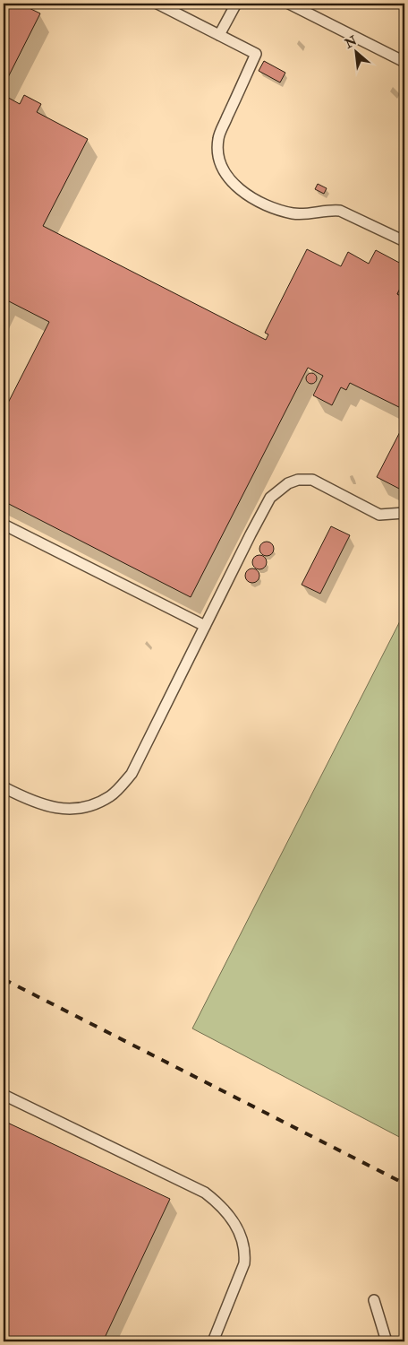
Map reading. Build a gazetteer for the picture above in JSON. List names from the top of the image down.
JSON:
{
  "north": "top left"
}
